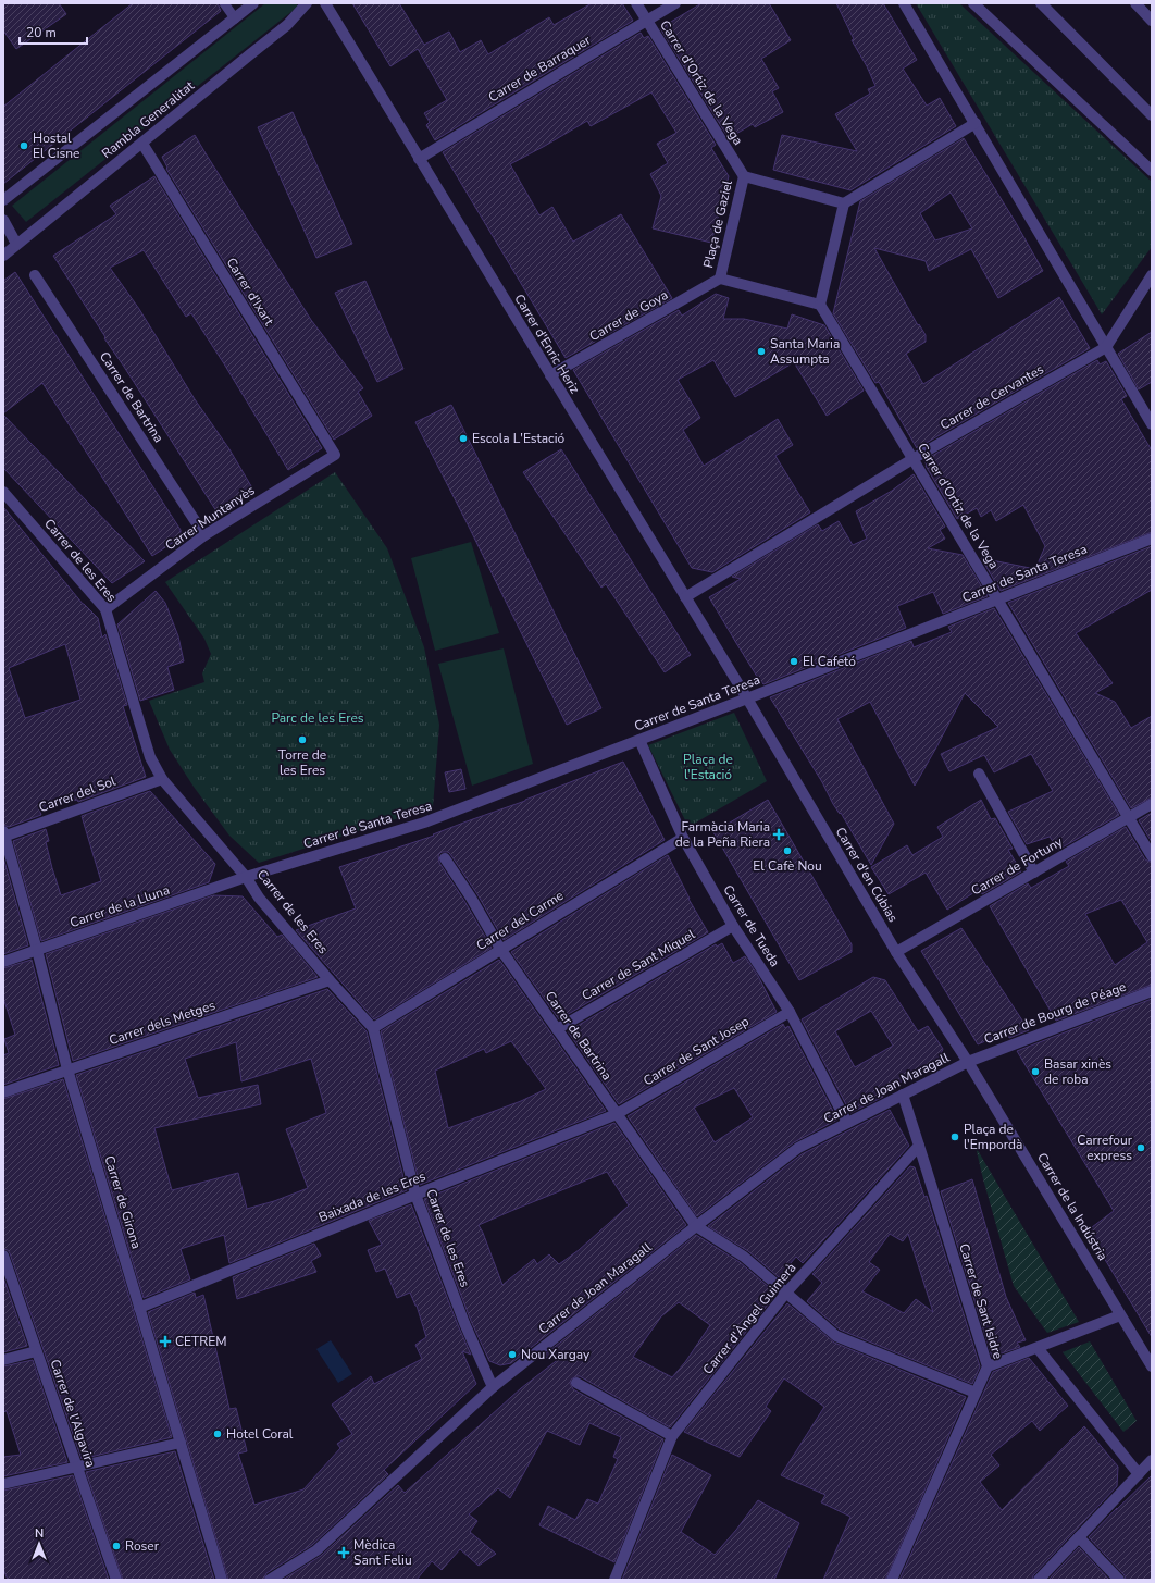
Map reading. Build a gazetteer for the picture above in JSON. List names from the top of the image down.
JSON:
{
  "streets": {
    "street": [
      "Carrer de Barraquer",
      "Carrer d'Ortiz de la Vega",
      "Rambla Generalitat",
      "Plaça de Gaziel",
      "Carrer d'Ixart",
      "Carrer de Goya",
      "Carrer d'Enric Heriz",
      "Carrer de Bartrina",
      "Carrer de Cervantes",
      "Carrer Muntanyès",
      "Carrer de les Eres",
      "Carrer de Santa Teresa",
      "Carrer del Sol",
      "Carrer de Fortuny",
      "Carrer d'en Cúbias",
      "Carrer de la Lluna",
      "Carrer del Carme",
      "Carrer de Tueda",
      "Carrer de Sant Miquel",
      "Carrer de Bourg de Péage",
      "Carrer dels Metges",
      "Carrer de Sant Josep",
      "Carrer de Joan Maragall",
      "Baixada de les Eres",
      "Carrer de Girona",
      "Carrer de la Indústria",
      "Carrer de Sant Isidre",
      "Carrer d'Àngel Guimerà",
      "Carrer de l'Algavira"
    ]
  },
  "crossings": [
    ["Carrer de Barraquer", "Carrer d'Ortiz de la Vega"],
    ["Carrer de Barraquer", "Carrer d'Enric Heriz"],
    ["Carrer d'Ortiz de la Vega", "Plaça de Gaziel"],
    ["Carrer d'Ortiz de la Vega", "Carrer de Cervantes"],
    ["Carrer d'Ortiz de la Vega", "Carrer de Santa Teresa"],
    ["Carrer d'Ortiz de la Vega", "Carrer de Fortuny"],
    ["Rambla Generalitat", "Carrer d'Ixart"],
    ["Plaça de Gaziel", "Carrer de Goya"],
    ["Carrer d'Ixart", "Carrer Muntanyès"],
    ["Carrer de Goya", "Carrer d'Enric Heriz"],
    ["Carrer d'Enric Heriz", "Carrer de Cervantes"],
    ["Carrer d'Enric Heriz", "Carrer de Santa Teresa"],
    ["Carrer d'Enric Heriz", "Carrer d'en Cúbias"],
    ["Carrer de Bartrina", "Carrer Muntanyès"],
    ["Carrer de Bartrina", "Carrer del Carme"],
    ["Carrer de Bartrina", "Carrer de Sant Miquel"],
    ["Carrer de Bartrina", "Carrer de Sant Josep"],
    ["Carrer de Bartrina", "Carrer de Joan Maragall"],
    ["Carrer de Bartrina", "Baixada de les Eres"],
    ["Carrer Muntanyès", "Carrer de les Eres"],
    ["Carrer de les Eres", "Carrer de Santa Teresa"],
    ["Carrer de les Eres", "Carrer del Sol"],
    ["Carrer de les Eres", "Carrer de la Lluna"],
    ["Carrer de les Eres", "Carrer del Carme"],
    ["Carrer de les Eres", "Carrer dels Metges"],
    ["Carrer de les Eres", "Carrer de Joan Maragall"],
    ["Carrer de les Eres", "Baixada de les Eres"],
    ["Carrer de Santa Teresa", "Carrer d'en Cúbias"],
    ["Carrer de Santa Teresa", "Carrer de la Lluna"],
    ["Carrer de Santa Teresa", "Carrer de Tueda"],
    ["Carrer del Sol", "Carrer de Girona"],
    ["Carrer de Fortuny", "Carrer d'en Cúbias"],
    ["Carrer d'en Cúbias", "Carrer de Bourg de Péage"],
    ["Carrer d'en Cúbias", "Carrer de Joan Maragall"],
    ["Carrer d'en Cúbias", "Carrer de la Indústria"],
    ["Carrer de la Lluna", "Carrer de Girona"],
    ["Carrer del Carme", "Carrer de Tueda"],
    ["Carrer de Tueda", "Carrer de Sant Miquel"],
    ["Carrer de Tueda", "Carrer de Sant Josep"],
    ["Carrer de Tueda", "Carrer de Joan Maragall"],
    ["Carrer de Bourg de Péage", "Carrer de Joan Maragall"],
    ["Carrer de Bourg de Péage", "Carrer de la Indústria"],
    ["Carrer dels Metges", "Carrer de Girona"],
    ["Carrer de Sant Josep", "Baixada de les Eres"],
    ["Carrer de Joan Maragall", "Carrer de la Indústria"],
    ["Baixada de les Eres", "Carrer de Girona"],
    ["Carrer de Sant Isidre", "Carrer d'Àngel Guimerà"]
  ],
  "parks": ["Parc de les Eres", "Plaça de l'Estació"],
  "places": {
    "other": [
      "Hostal El Cisne",
      "Santa Maria Assumpta",
      "Escola L'Estació",
      "El Cafetó",
      "Torre de les Eres",
      "El Cafè Nou",
      "Basar xinès de roba",
      "Plaça de l'Empordà",
      "Carrefour express",
      "Nou Xargay",
      "Hotel Coral",
      "Roser"
    ],
    "health": ["Farmàcia Maria de la Peña Riera", "CETREM", "Mèdica Sant Feliu"]
  },
  "scale_bar": "20 m",
  "north": "top"
}
